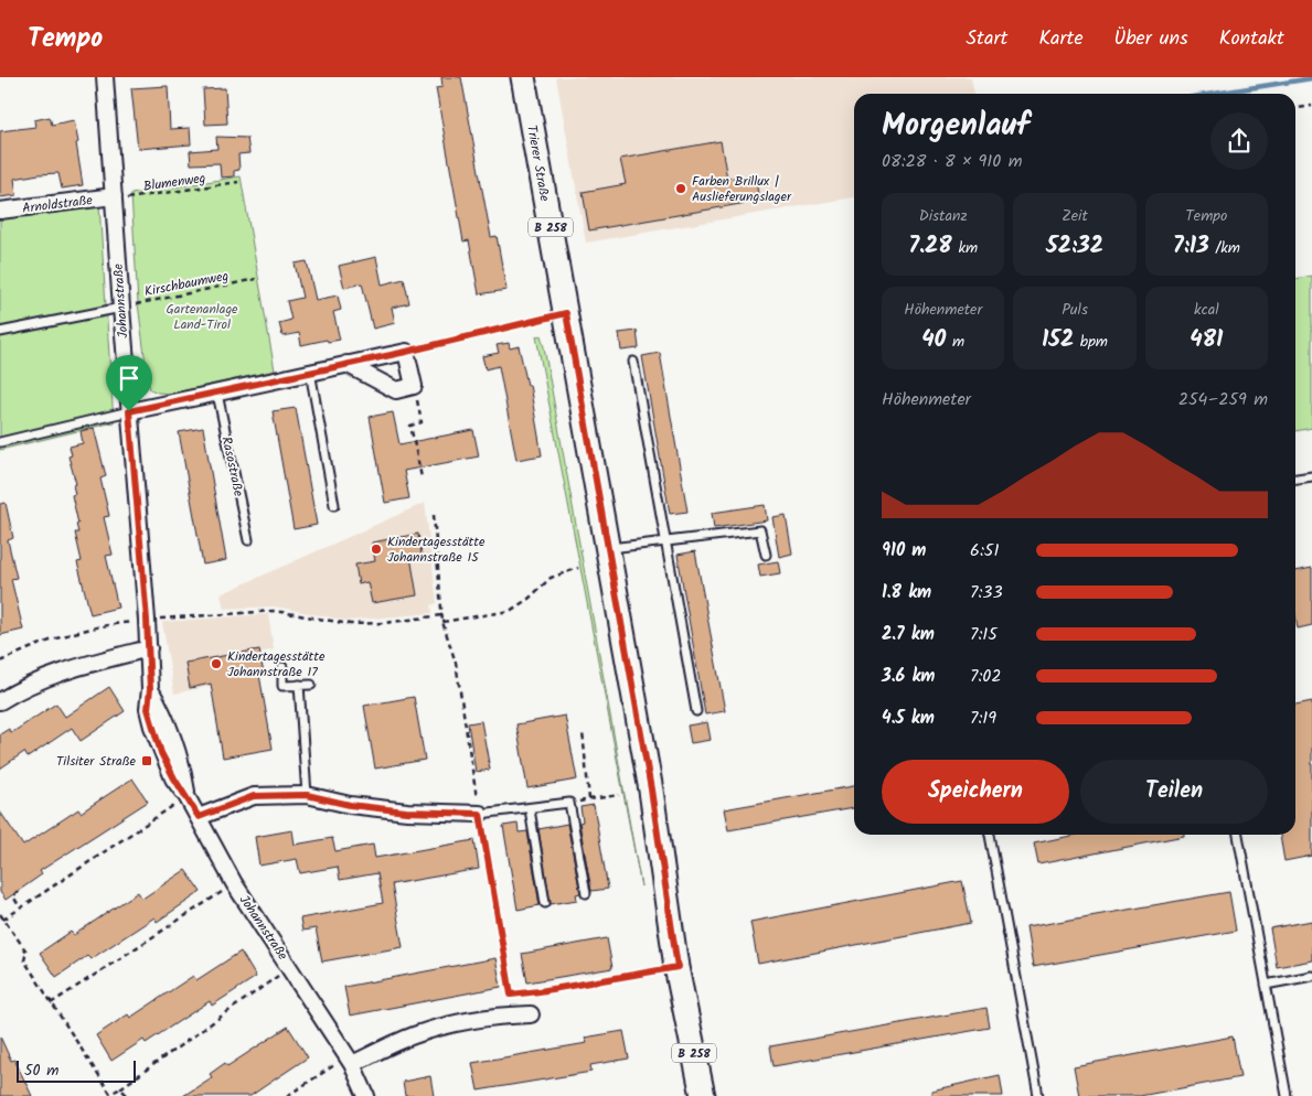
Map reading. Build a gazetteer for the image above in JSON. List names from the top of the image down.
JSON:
{
  "streets": {
    "main road": ["Trierer Straße", "B 258"],
    "street": ["Arnoldstraße", "Johannstraße"],
    "lane": ["Rasostraße"],
    "path": ["Blumenweg", "Kirschbaumweg"]
  },
  "crossings": [
    ["Blumenweg", "Arnoldstraße"],
    ["Blumenweg", "Johannstraße"],
    ["Arnoldstraße", "Johannstraße"],
    ["Kirschbaumweg", "Johannstraße"]
  ],
  "parks": ["Gartenanlage Land-Tirol"],
  "places": {
    "other": ["Farben Brillux | Auslieferungslager", "Kindertagesstätte Johannstraße 15", "Kindertagesstätte Johannstraße 17"],
    "transit": ["Tilsiter Straße"]
  },
  "scale_bar": "50 m",
  "page": {
    "header": "Tempo",
    "nav": [
      "Start",
      "Karte",
      "Über uns",
      "Kontakt"
    ],
    "heading": ["Morgenlauf", "08:28 · 8 × 910 m"],
    "stats": [
      ["Distanz", "7.28 km"],
      ["Zeit", "52:32"],
      ["Tempo", "7:13 /km"],
      ["Höhenmeter", "40 m"],
      ["Puls", "152 bpm"],
      ["kcal", "481"]
    ],
    "chart": ["Höhenmeter", "254–259 m"],
    "list": [
      {
        "name": "910 m",
        "note": "6:51"
      },
      {
        "name": "1.8 km",
        "note": "7:33"
      },
      {
        "name": "2.7 km",
        "note": "7:15"
      },
      {
        "name": "3.6 km",
        "note": "7:02"
      },
      {
        "name": "4.5 km",
        "note": "7:19"
      }
    ],
    "buttons": ["Speichern", "Teilen"],
    "scale": "50 m"
  }
}
